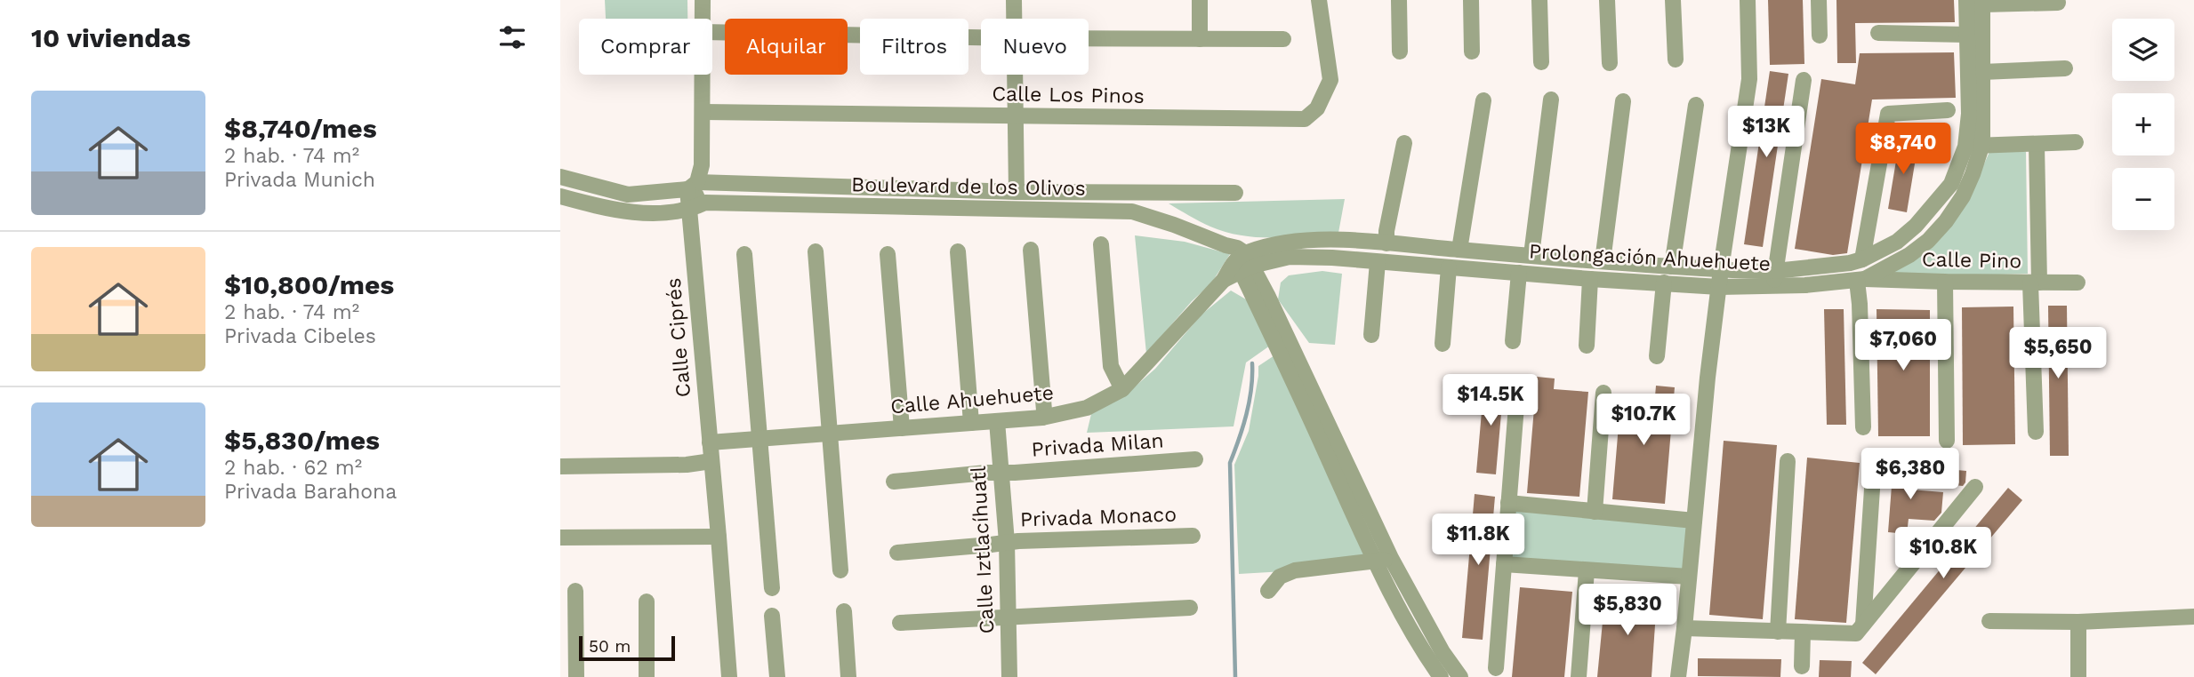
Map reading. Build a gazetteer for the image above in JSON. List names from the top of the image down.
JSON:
{
  "streets": {
    "street": [
      "Calle Los Pinos",
      "Boulevard de los Olivos",
      "Prolongación Ahuehuete",
      "Calle Pino",
      "Calle Ciprés",
      "Calle Ahuehuete",
      "Privada Milan",
      "Privada Monaco",
      "Calle Iztlacíhuatl"
    ]
  },
  "crossings": [
    ["Calle Los Pinos", "Calle Ciprés"],
    ["Boulevard de los Olivos", "Prolongación Ahuehuete"],
    ["Boulevard de los Olivos", "Calle Ciprés"],
    ["Boulevard de los Olivos", "Calle Ahuehuete"],
    ["Prolongación Ahuehuete", "Calle Pino"],
    ["Prolongación Ahuehuete", "Calle Ahuehuete"],
    ["Calle Ciprés", "Calle Ahuehuete"],
    ["Calle Ahuehuete", "Calle Iztlacíhuatl"],
    ["Privada Milan", "Calle Iztlacíhuatl"],
    ["Privada Monaco", "Calle Iztlacíhuatl"]
  ],
  "scale_bar": "50 m",
  "page": {
    "heading": "10 viviendas",
    "map_buttons": ["+", "−"],
    "chip": [
      "Comprar",
      "Alquilar",
      "Filtros",
      "Nuevo"
    ],
    "list": [
      {
        "name": "$8,740/mes",
        "note": "2 hab. · 74 m² · Privada Munich"
      },
      {
        "name": "$10,800/mes",
        "note": "2 hab. · 74 m² · Privada Cibeles"
      },
      {
        "name": "$5,830/mes",
        "note": "2 hab. · 62 m² · Privada Barahona"
      }
    ],
    "price": [
      "$13K",
      "$8,740",
      "$7,060",
      "$5,650",
      "$14.5K",
      "$10.7K",
      "$6,380",
      "$11.8K",
      "$10.8K",
      "$5,830"
    ],
    "scale": "50 m"
  }
}
